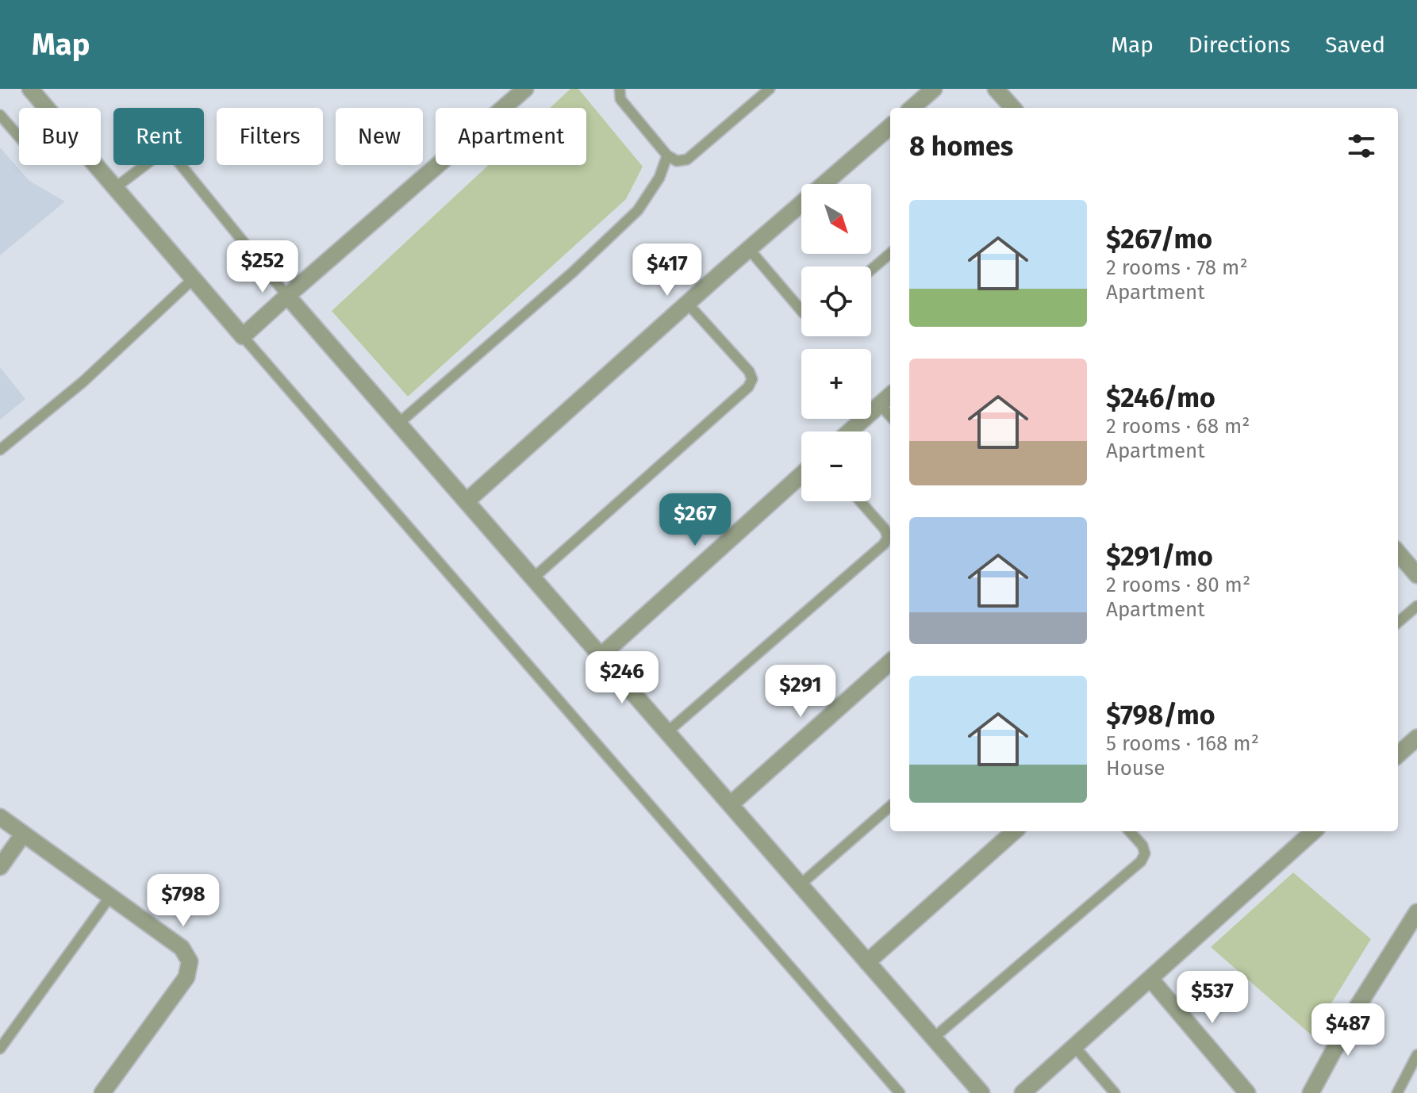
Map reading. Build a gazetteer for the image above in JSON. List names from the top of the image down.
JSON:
{
  "north": "bottom right",
  "page": {
    "header": "Map",
    "nav": ["Map", "Directions", "Saved"],
    "chip": [
      "Buy",
      "Rent",
      "Filters",
      "New",
      "Apartment"
    ],
    "heading": "8 homes",
    "map_buttons": ["+", "−"],
    "list": [
      {
        "name": "$267/mo",
        "note": "2 rooms · 78 m² · Apartment"
      },
      {
        "name": "$246/mo",
        "note": "2 rooms · 68 m² · Apartment"
      },
      {
        "name": "$291/mo",
        "note": "2 rooms · 80 m² · Apartment"
      },
      {
        "name": "$798/mo",
        "note": "5 rooms · 168 m² · House"
      }
    ],
    "price": [
      "$252",
      "$417",
      "$267",
      "$246",
      "$291",
      "$798",
      "$537",
      "$487"
    ]
  }
}
